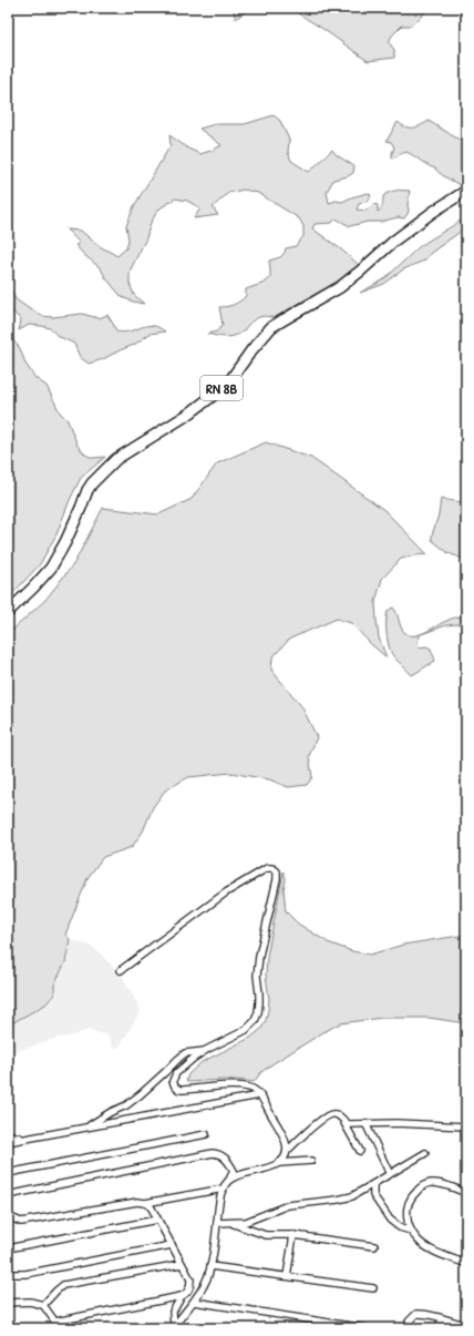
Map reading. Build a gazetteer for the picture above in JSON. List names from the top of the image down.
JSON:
{
  "streets": {
    "main road": ["RN 8B"]
  }
}
